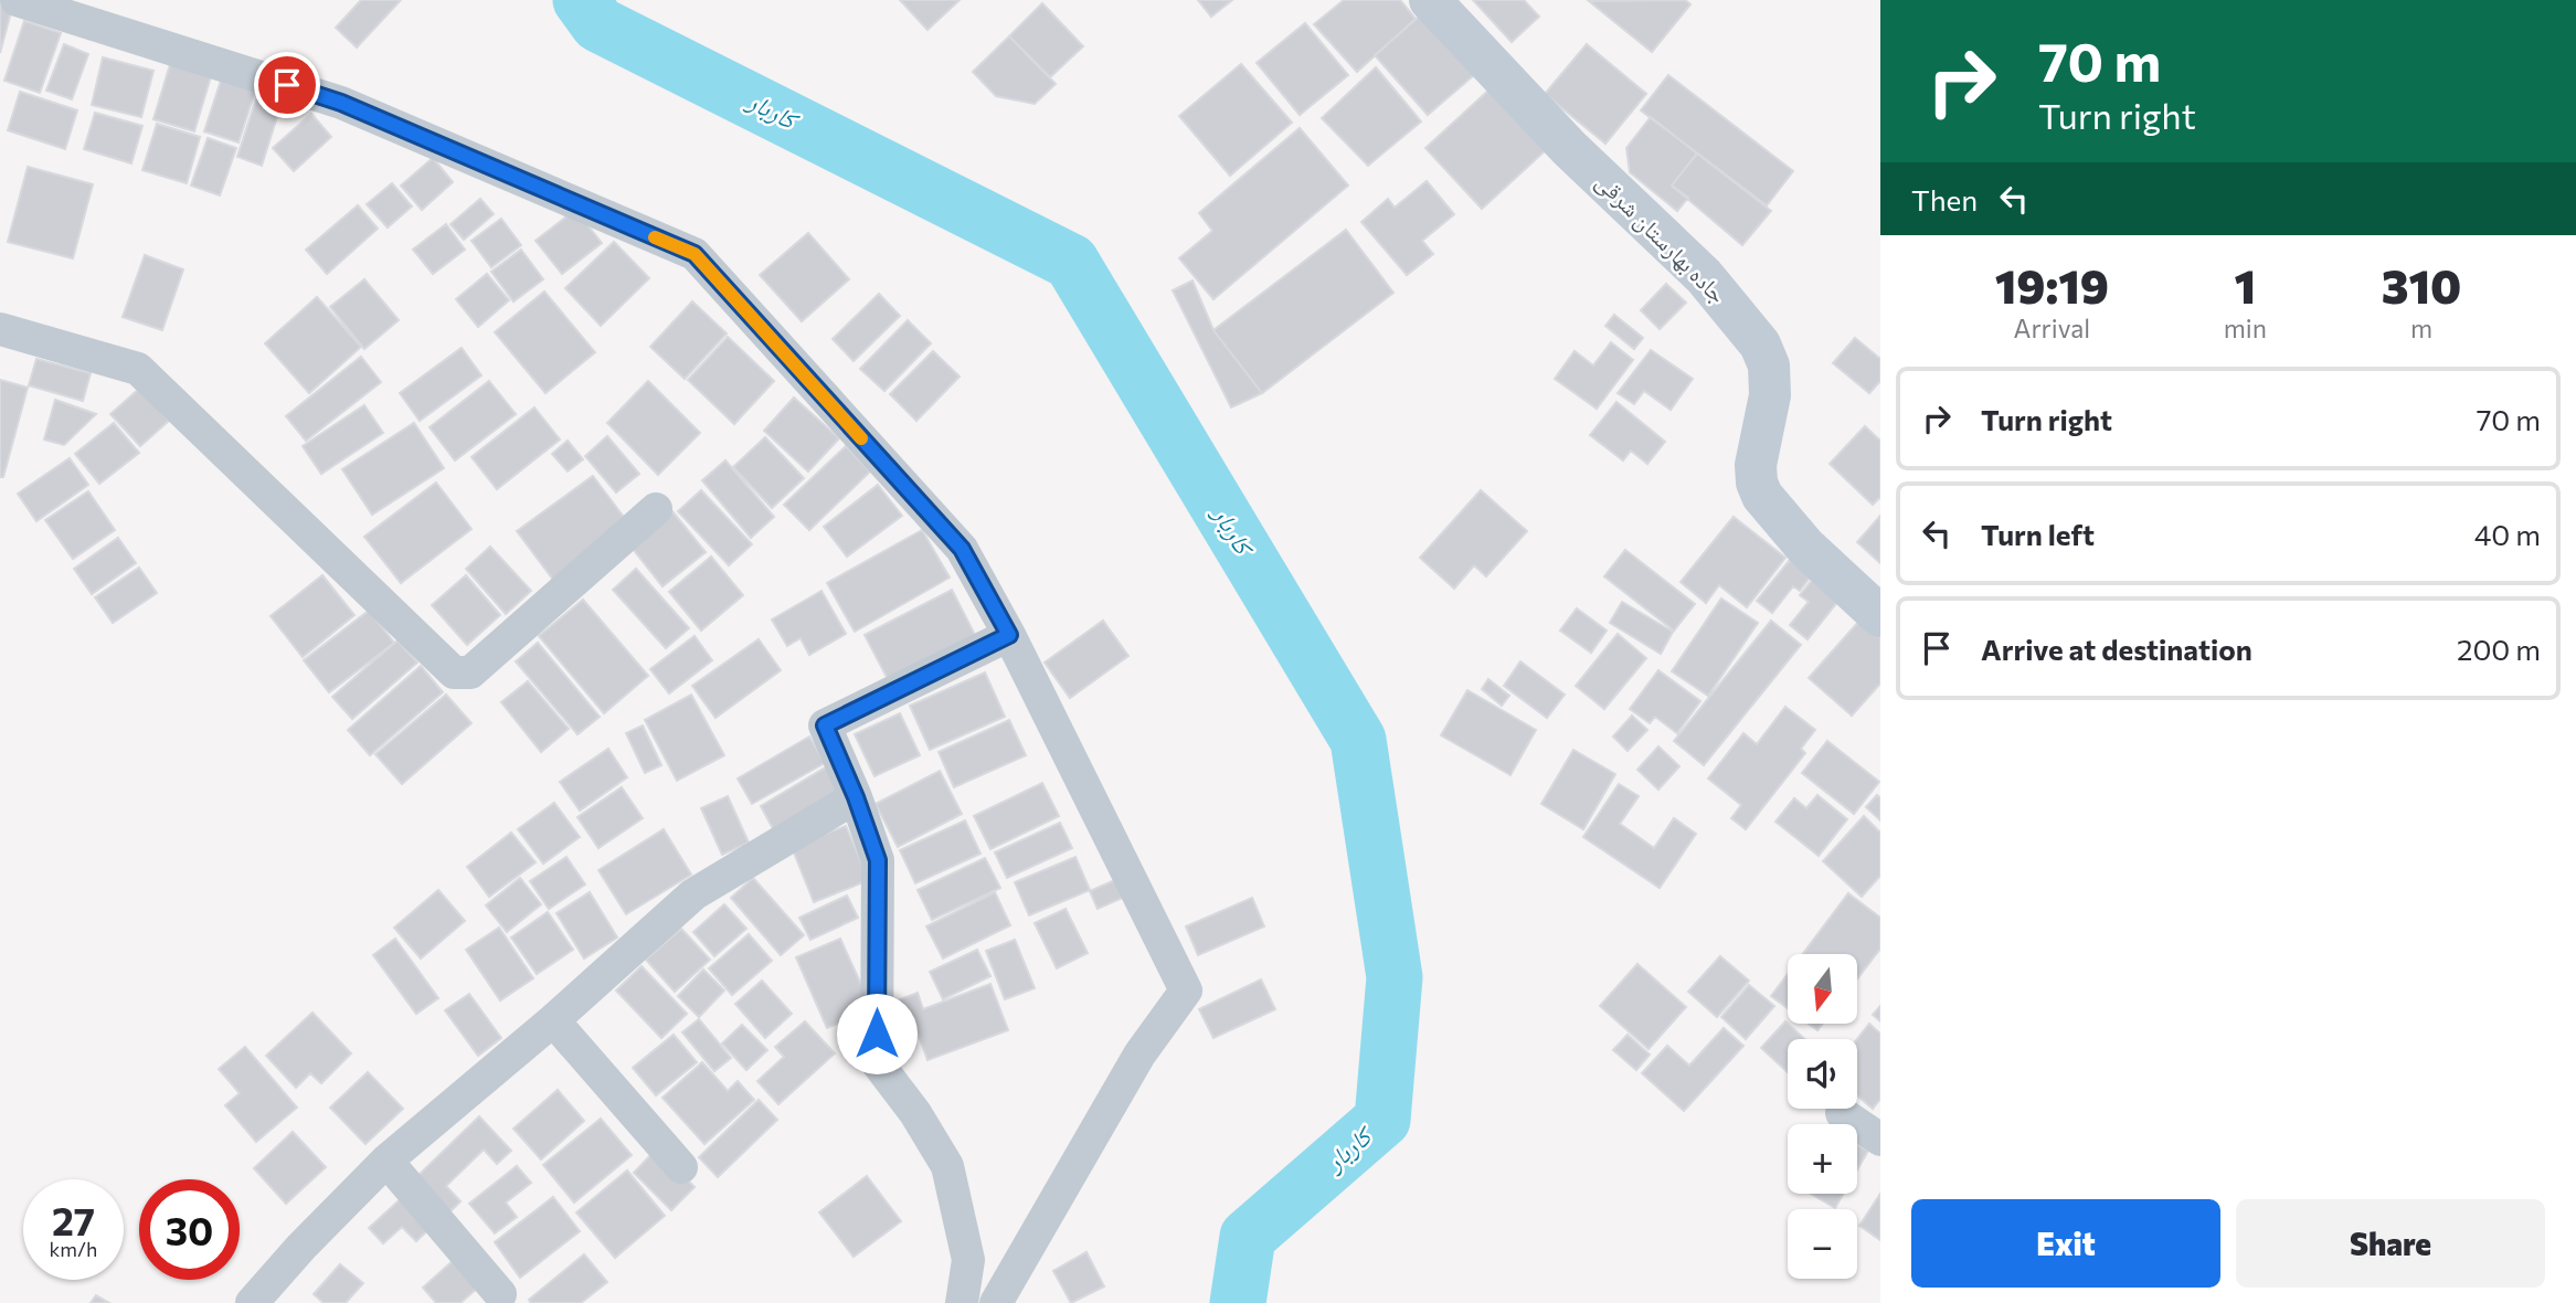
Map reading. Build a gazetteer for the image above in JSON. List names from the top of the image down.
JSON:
{
  "streets": {
    "street": ["جاده بهارستان شرقی"]
  },
  "water": ["کاربار"],
  "north": "bottom",
  "page": {
    "turn": ["70 m", "Turn right"],
    "then": "Then",
    "eta": [
      "19:19",
      "Arrival",
      "1",
      "min",
      "310",
      "m"
    ],
    "list": [
      {
        "name": "Turn right",
        "value": "70 m"
      },
      {
        "name": "Turn left",
        "value": "40 m"
      },
      {
        "name": "Arrive at destination",
        "value": "200 m"
      }
    ],
    "map_buttons": ["+", "−"],
    "speed": "27 km/h",
    "limit": "30",
    "buttons": ["Exit", "Share"]
  }
}
